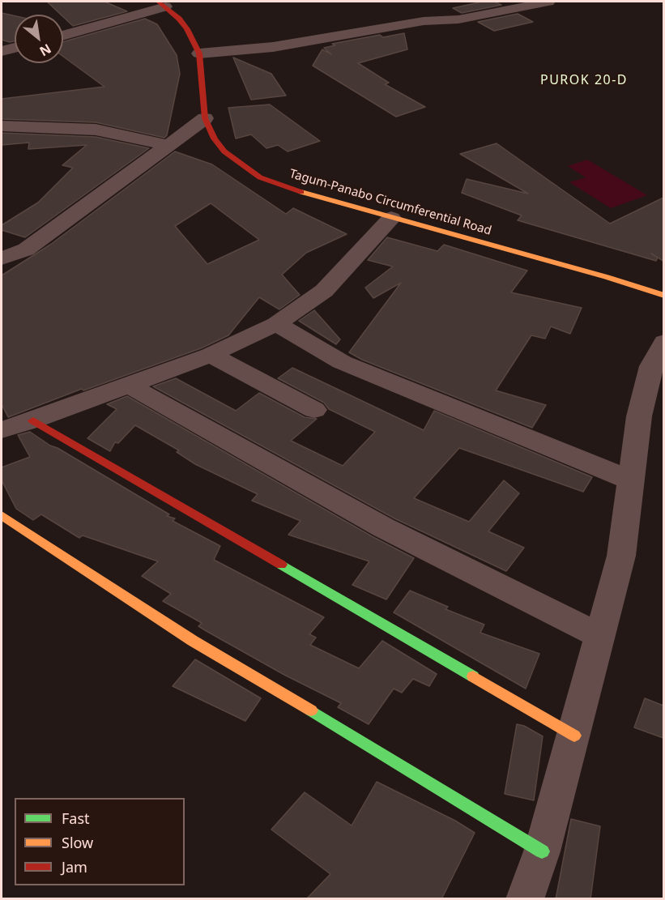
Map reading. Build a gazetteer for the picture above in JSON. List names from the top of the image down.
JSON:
{
  "streets": {
    "main road": ["Tagum-Panabo Circumferential Road"]
  },
  "districts": ["PUROK 20-D"],
  "legend": ["Fast", "Slow", "Jam"],
  "north": "bottom right"
}
